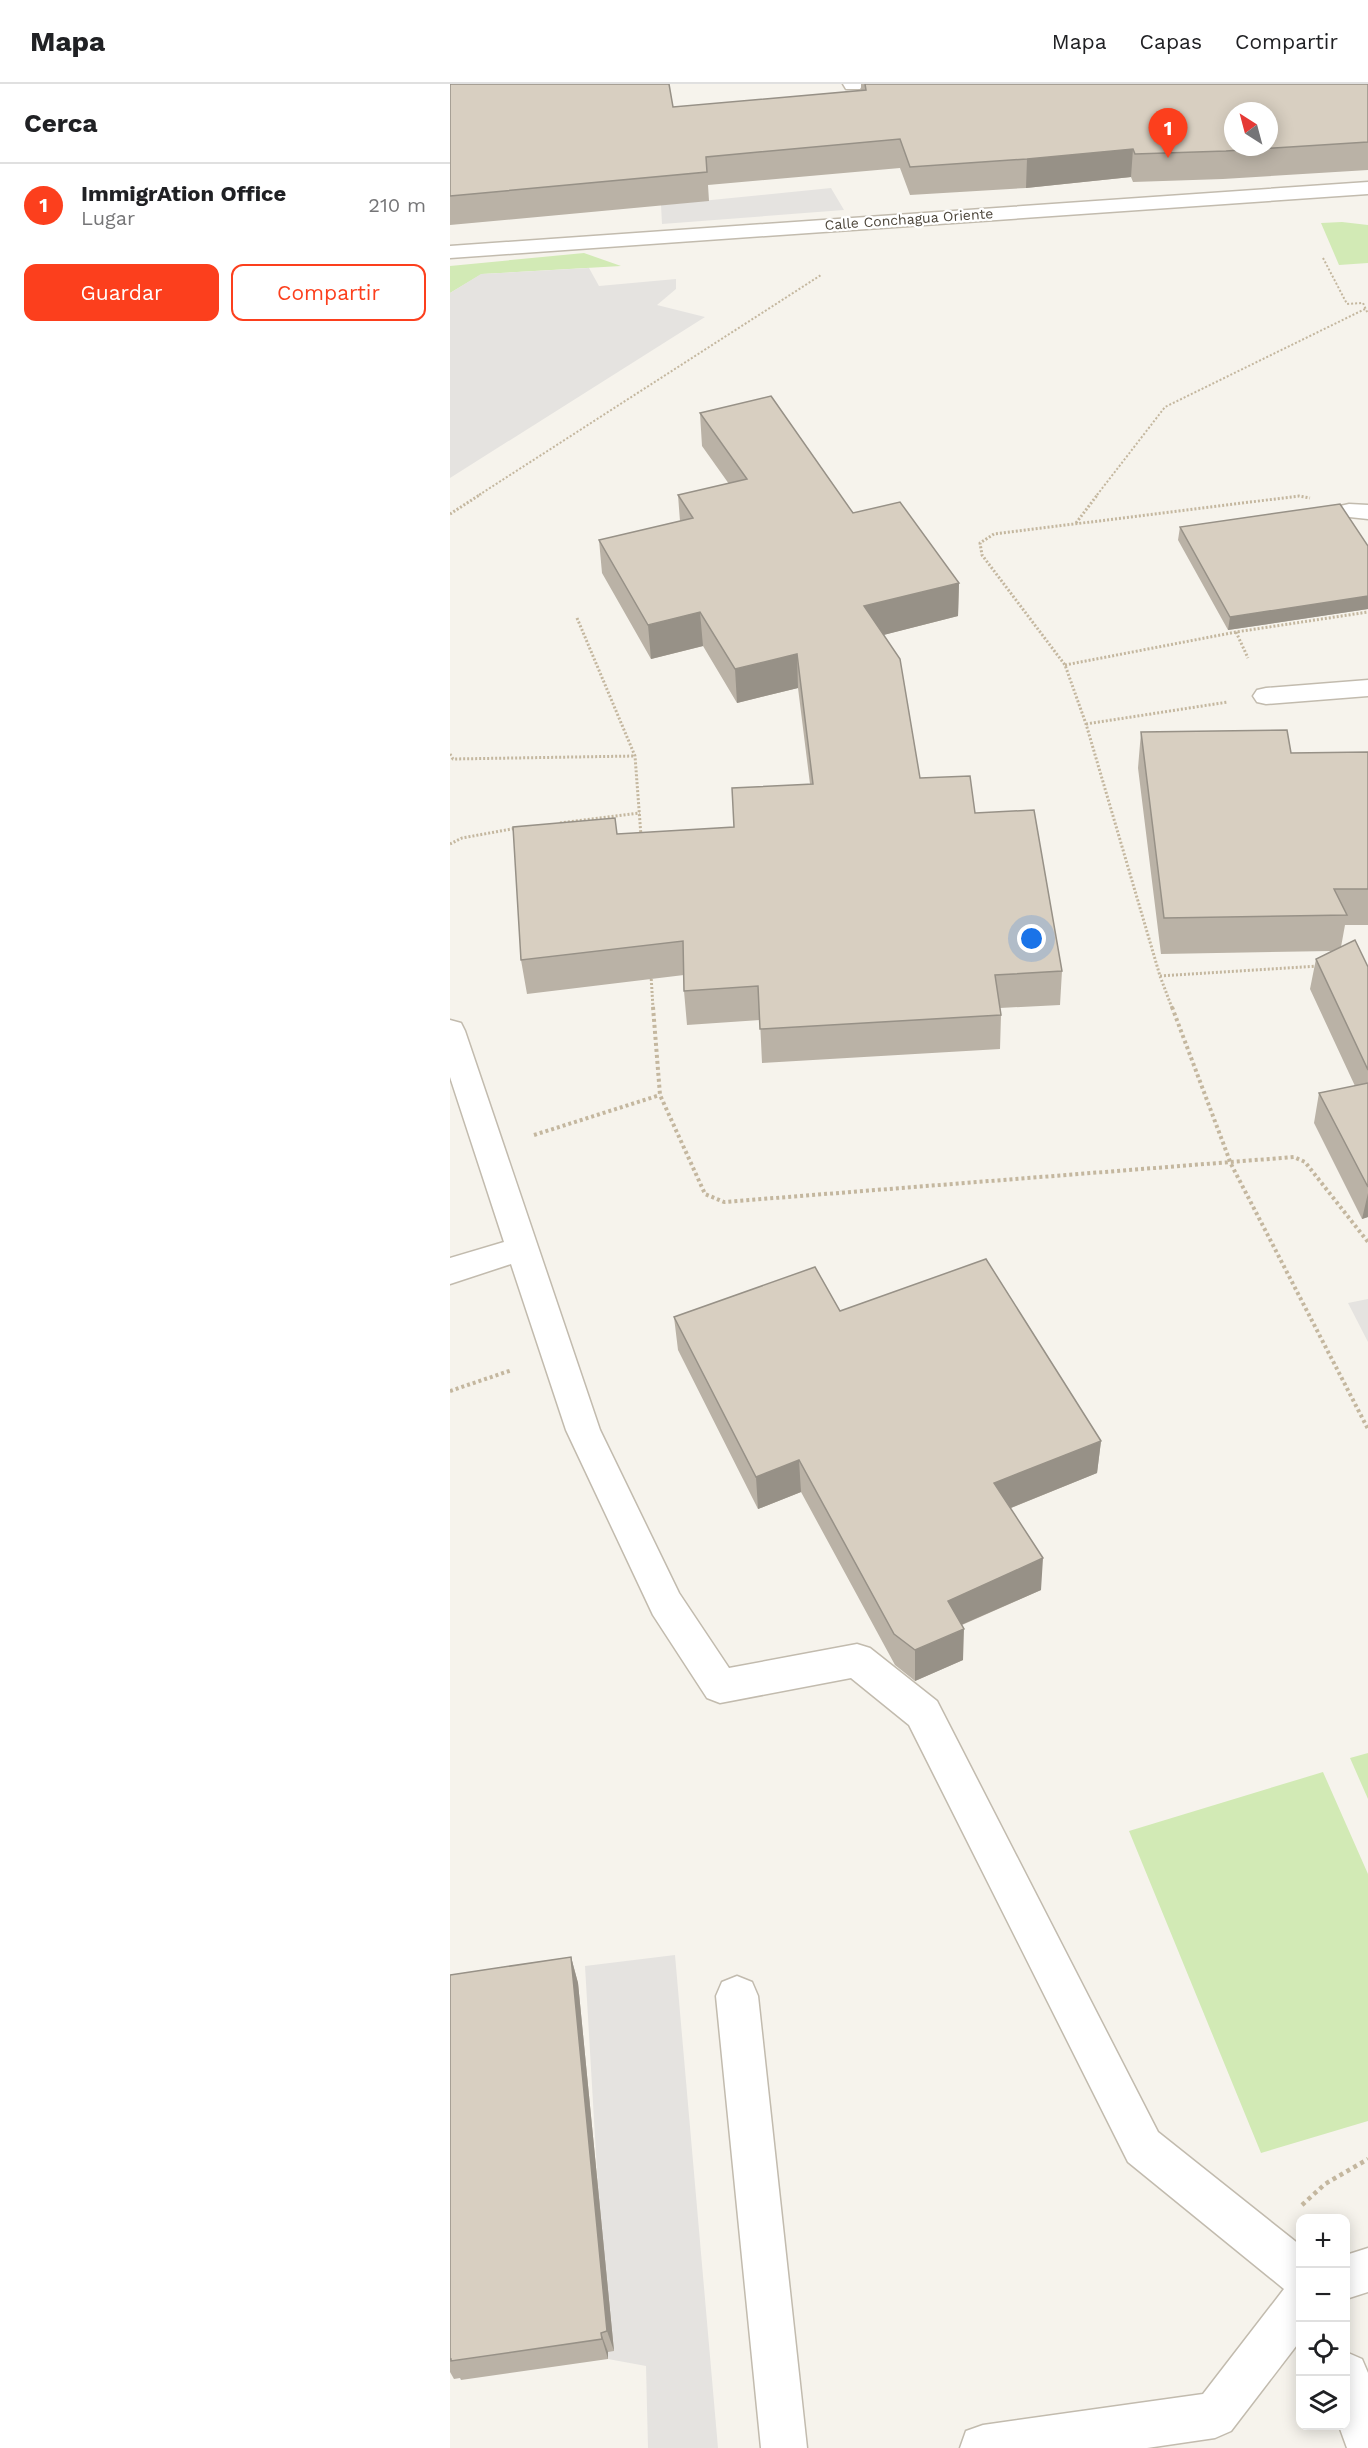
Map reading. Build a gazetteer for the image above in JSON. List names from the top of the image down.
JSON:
{
  "streets": {
    "street": ["Calle Conchagua Oriente"]
  },
  "north": "top left",
  "page": {
    "header": "Mapa",
    "nav": ["Mapa", "Capas", "Compartir"],
    "heading": "Cerca",
    "pins": "1",
    "list": [
      {
        "mark": "1",
        "name": "ImmigrAtion Office",
        "note": "Lugar",
        "value": "210 m"
      }
    ],
    "buttons": ["Guardar", "Compartir"],
    "map_buttons": ["+", "−"]
  }
}
